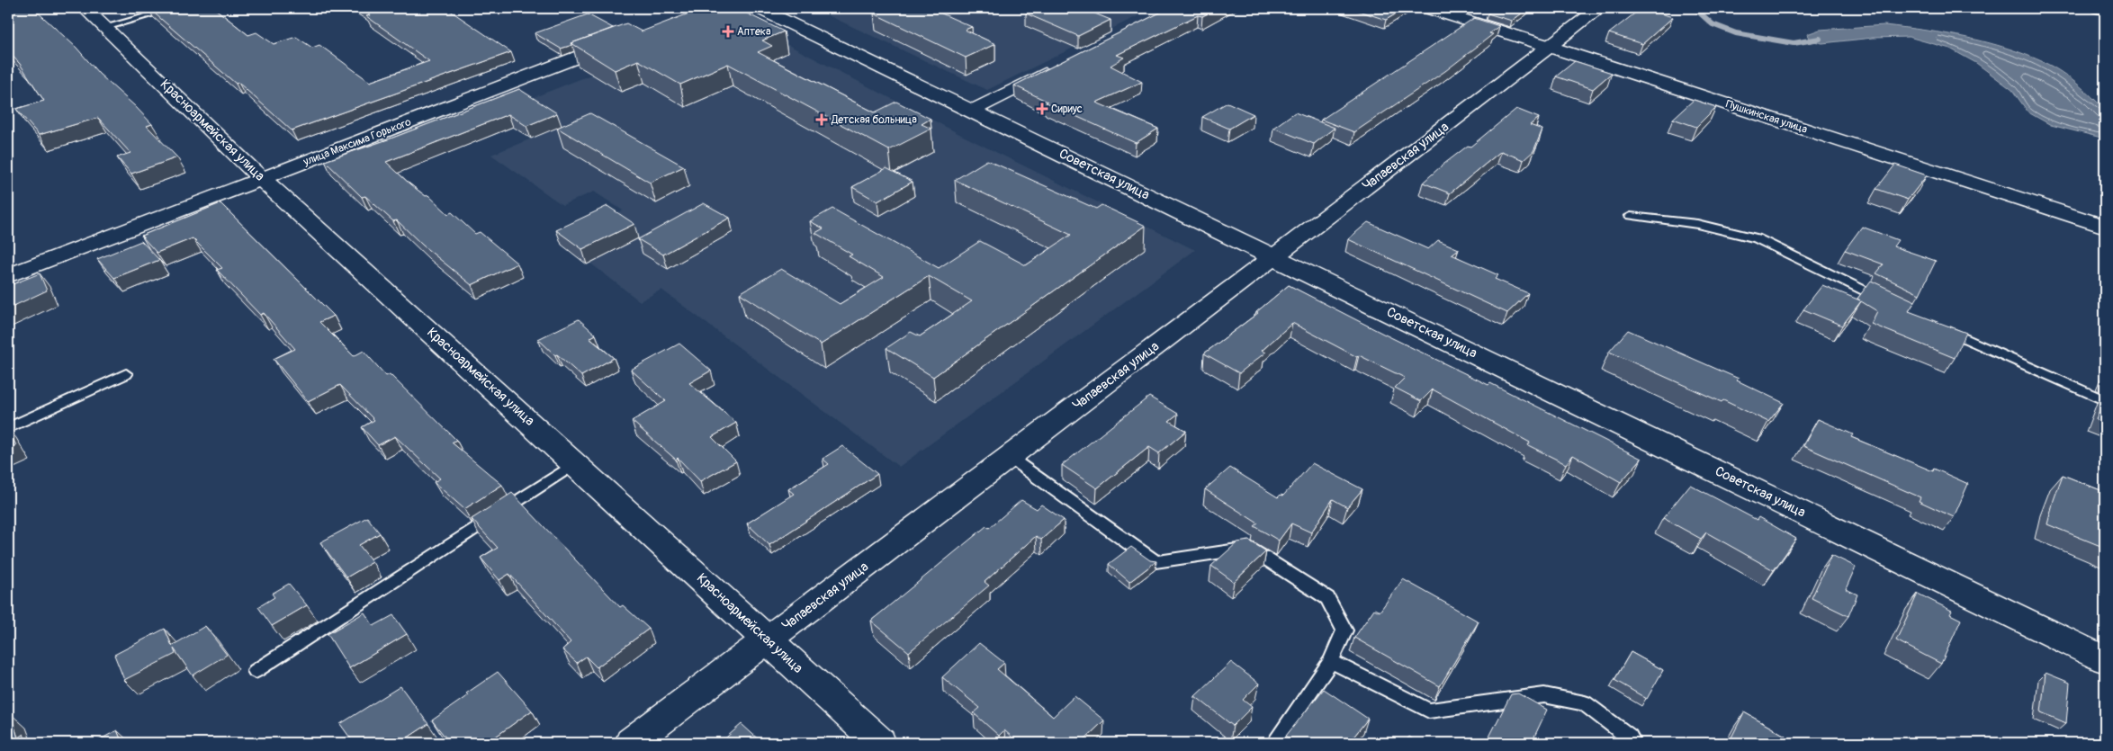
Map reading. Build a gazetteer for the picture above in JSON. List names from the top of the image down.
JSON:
{
  "streets": {
    "street": [
      "Пушкинская улица",
      "Красноармейская улица",
      "улица Максима Горького",
      "Чапаевская улица",
      "Советская улица"
    ]
  },
  "crossings": [
    ["Пушкинская улица", "Чапаевская улица"],
    ["Красноармейская улица", "улица Максима Горького"],
    ["Красноармейская улица", "Чапаевская улица"],
    ["Чапаевская улица", "Советская улица"]
  ],
  "places": {
    "health": ["Аптека", "Сириус", "Детская больница"]
  }
}
